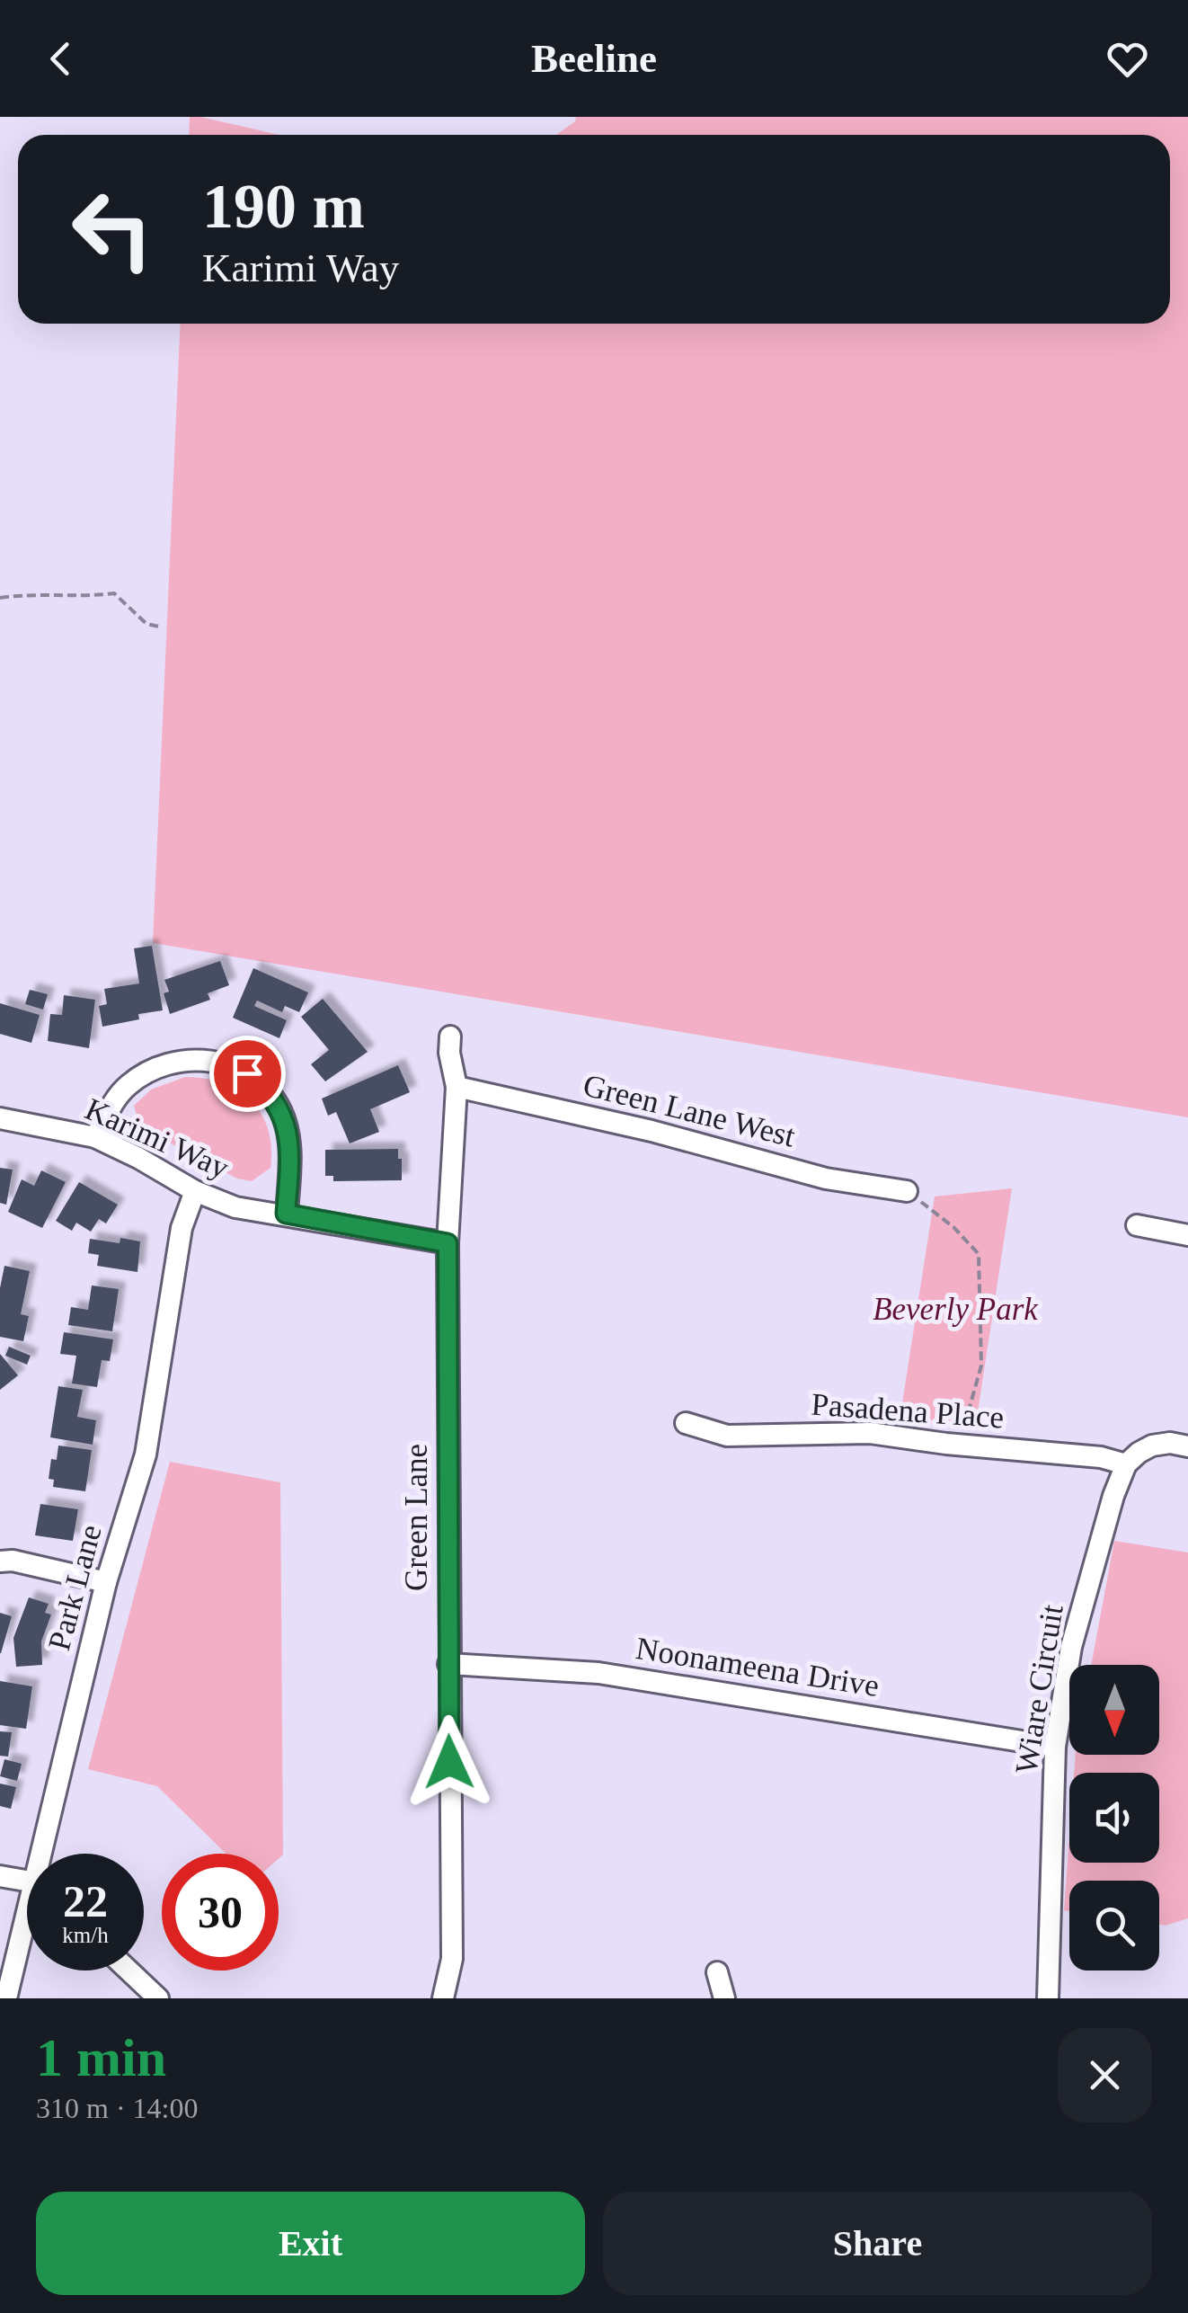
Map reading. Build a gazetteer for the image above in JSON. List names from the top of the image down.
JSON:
{
  "streets": {
    "street": [
      "Green Lane West",
      "Karimi Way",
      "Pasadena Place",
      "Green Lane",
      "Park Lane",
      "Noonameena Drive",
      "Wiare Circuit"
    ]
  },
  "crossings": [
    ["Green Lane West", "Green Lane"],
    ["Karimi Way", "Green Lane"],
    ["Karimi Way", "Park Lane"],
    ["Pasadena Place", "Wiare Circuit"],
    ["Green Lane", "Noonameena Drive"],
    ["Noonameena Drive", "Wiare Circuit"]
  ],
  "parks": ["Beverly Park"],
  "north": "bottom",
  "page": {
    "header": "Beeline",
    "turn": ["190 m", "Karimi Way"],
    "speed": "22 km/h",
    "limit": "30",
    "heading": ["1 min", "310 m · 14:00"],
    "buttons": ["Exit", "Share"]
  }
}
